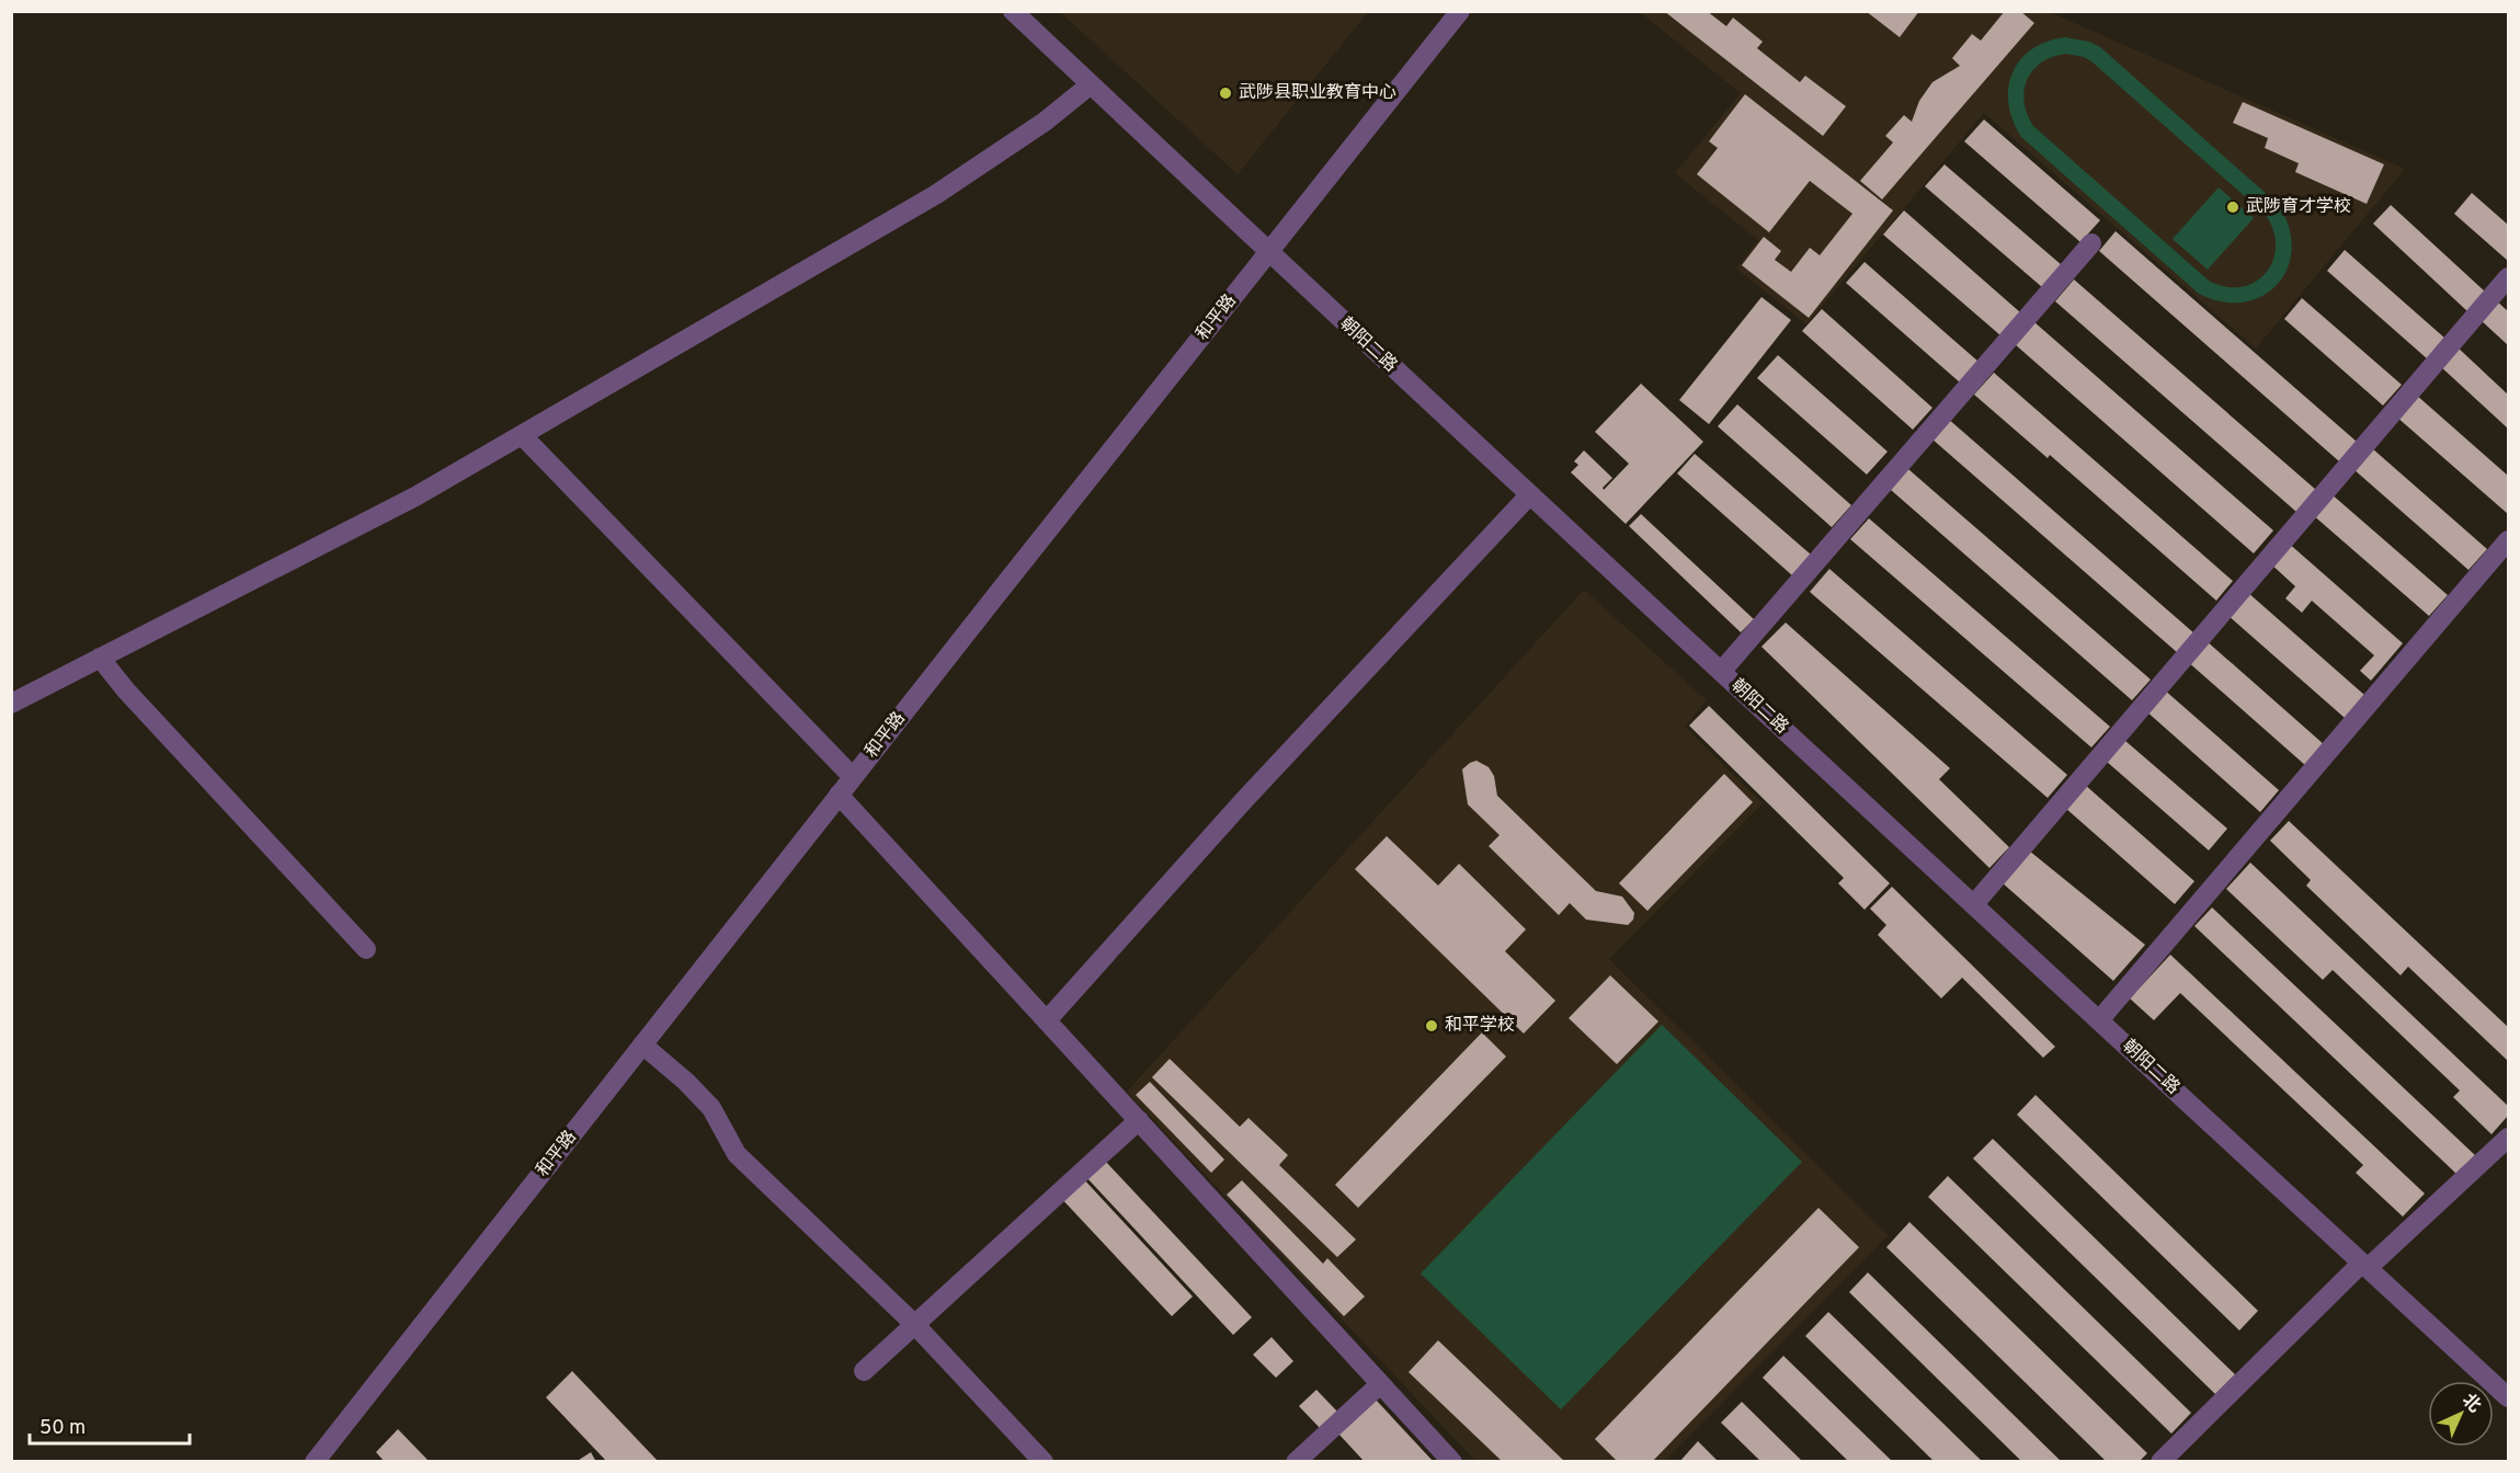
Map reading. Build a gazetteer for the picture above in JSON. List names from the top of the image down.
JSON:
{
  "streets": {
    "street": ["和平路", "朝阳二路"]
  },
  "crossings": [
    ["和平路", "朝阳二路"]
  ],
  "places": ["武陟县职业教育中心", "武陟育才学校", "和平学校"],
  "scale_bar": "50 m",
  "north": "top right"
}
